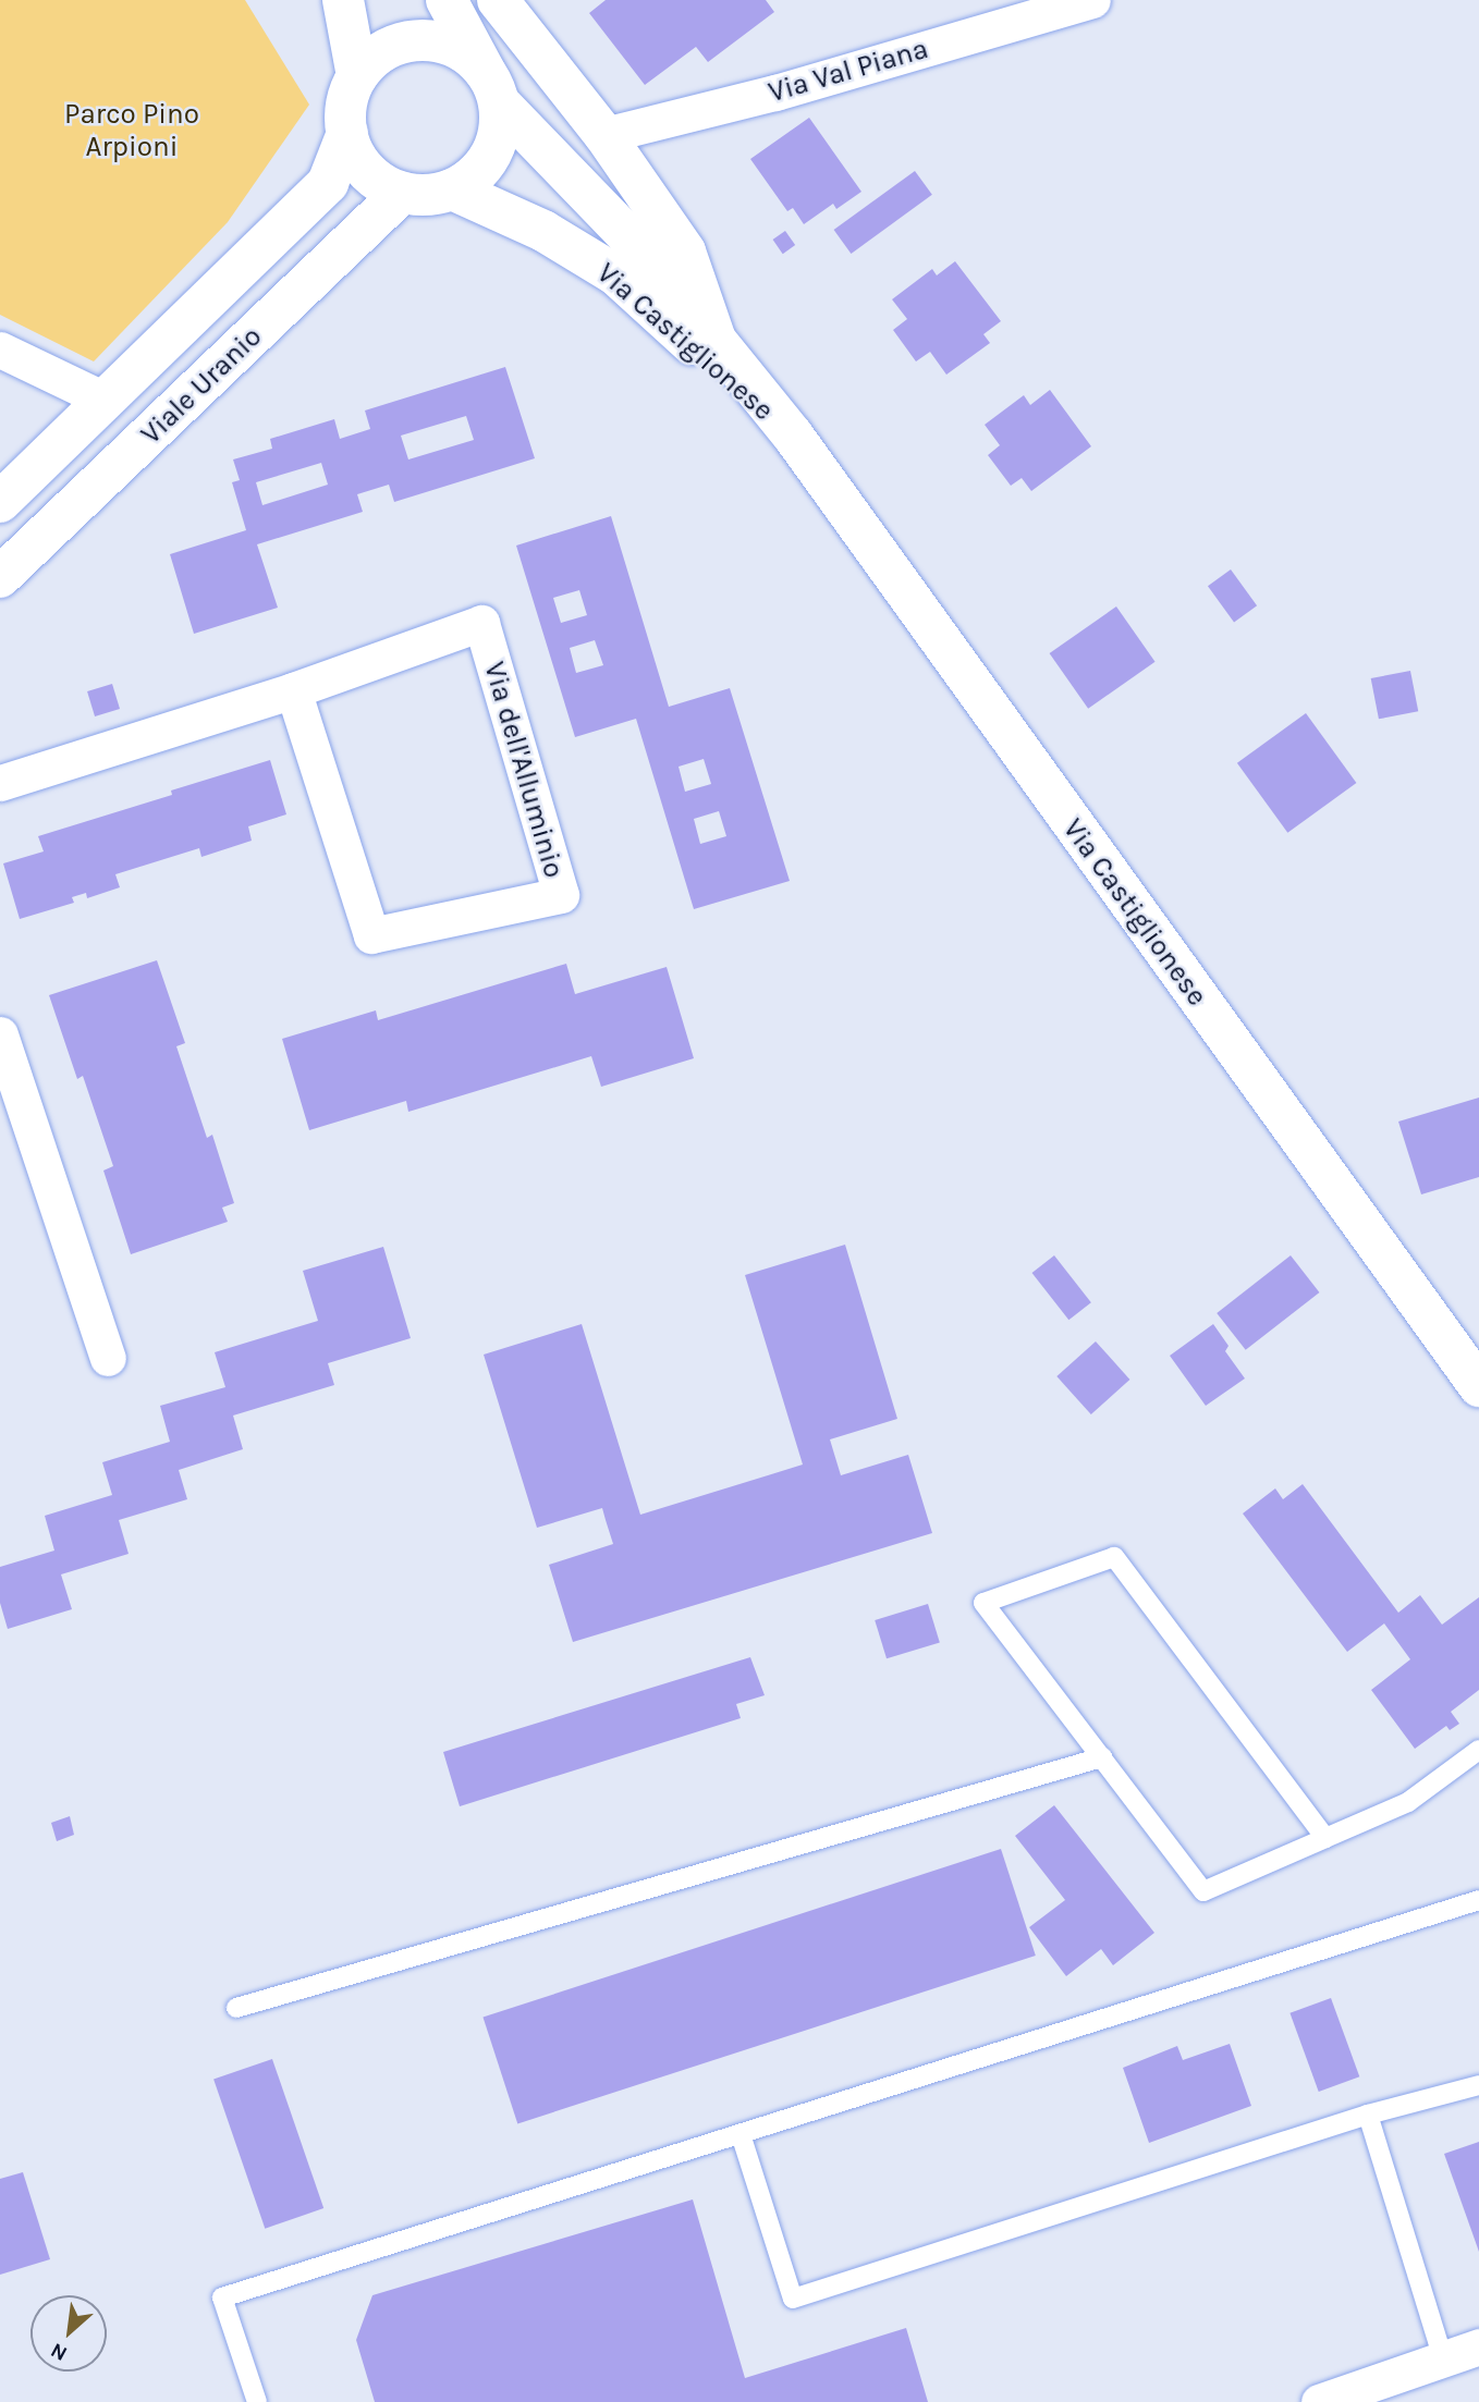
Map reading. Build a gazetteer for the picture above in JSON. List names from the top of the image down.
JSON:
{
  "streets": {
    "main road": ["Via Castiglionese", "Viale Uranio"],
    "street": ["Via Val Piana", "Via dell'Alluminio"]
  },
  "crossings": [
    ["Via Val Piana", "Via Castiglionese"],
    ["Via Castiglionese", "Viale Uranio"]
  ],
  "parks": ["Parco Pino Arpioni"],
  "north": "bottom left"
}
